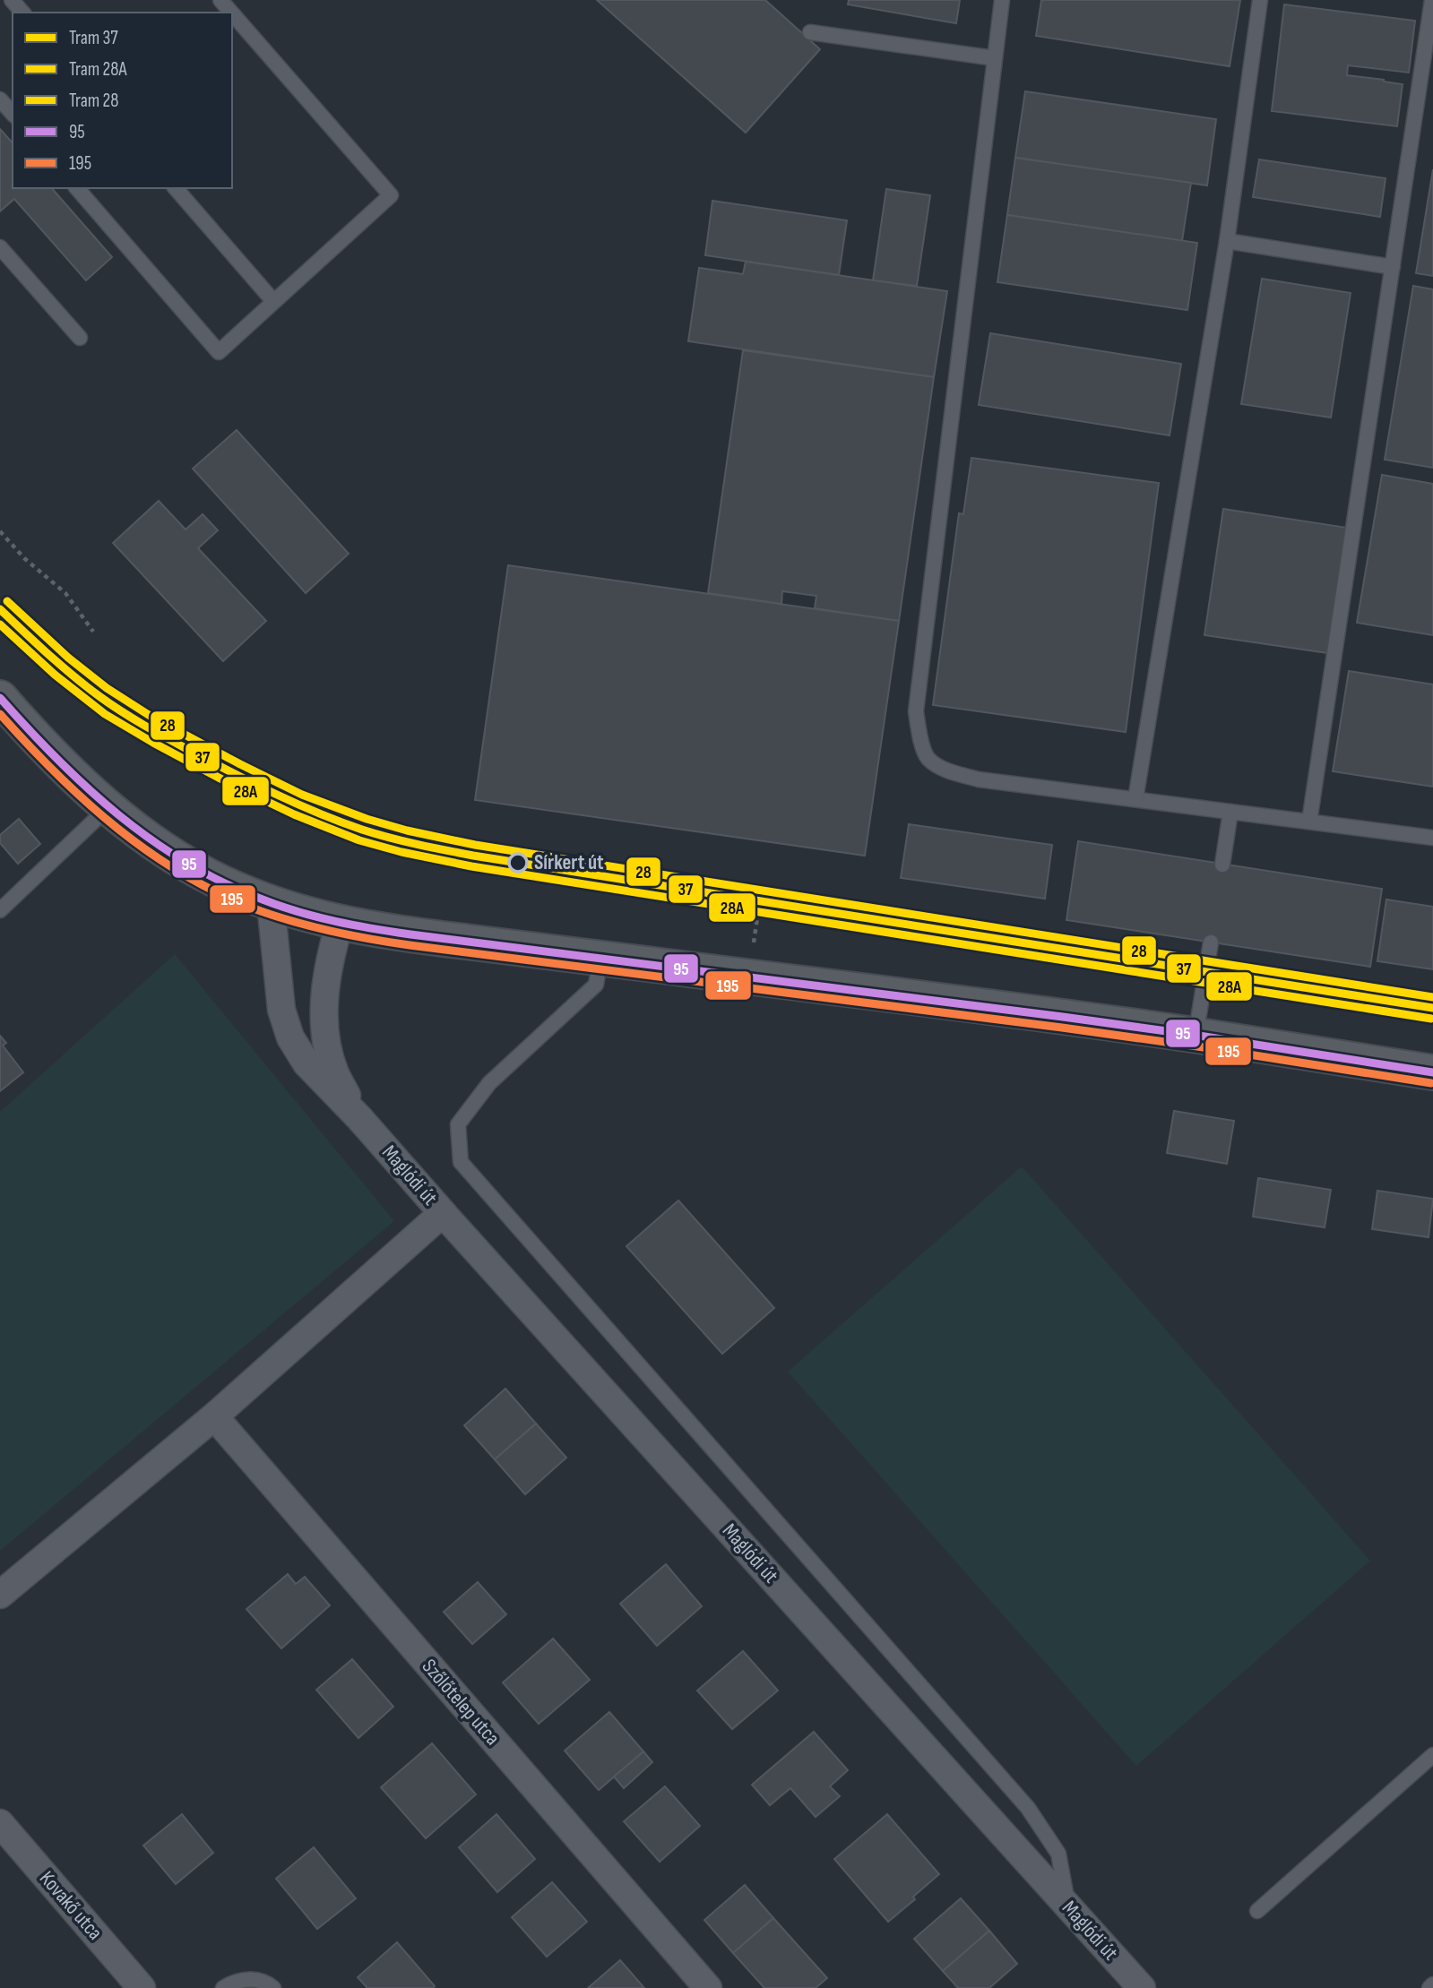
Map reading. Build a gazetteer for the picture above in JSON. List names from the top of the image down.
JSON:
{
  "streets": {
    "street": ["Maglódi út", "Szőlőtelep utca", "Kovakő utca"]
  },
  "places": ["Sírkert út"],
  "lines": [
    "tram line 28",
    "tram line 37",
    "tram line 28A",
    "transit line 95",
    "transit line 195"
  ],
  "legend": [
    "Tram 37",
    "Tram 28A",
    "Tram 28",
    "95",
    "195"
  ]
}
